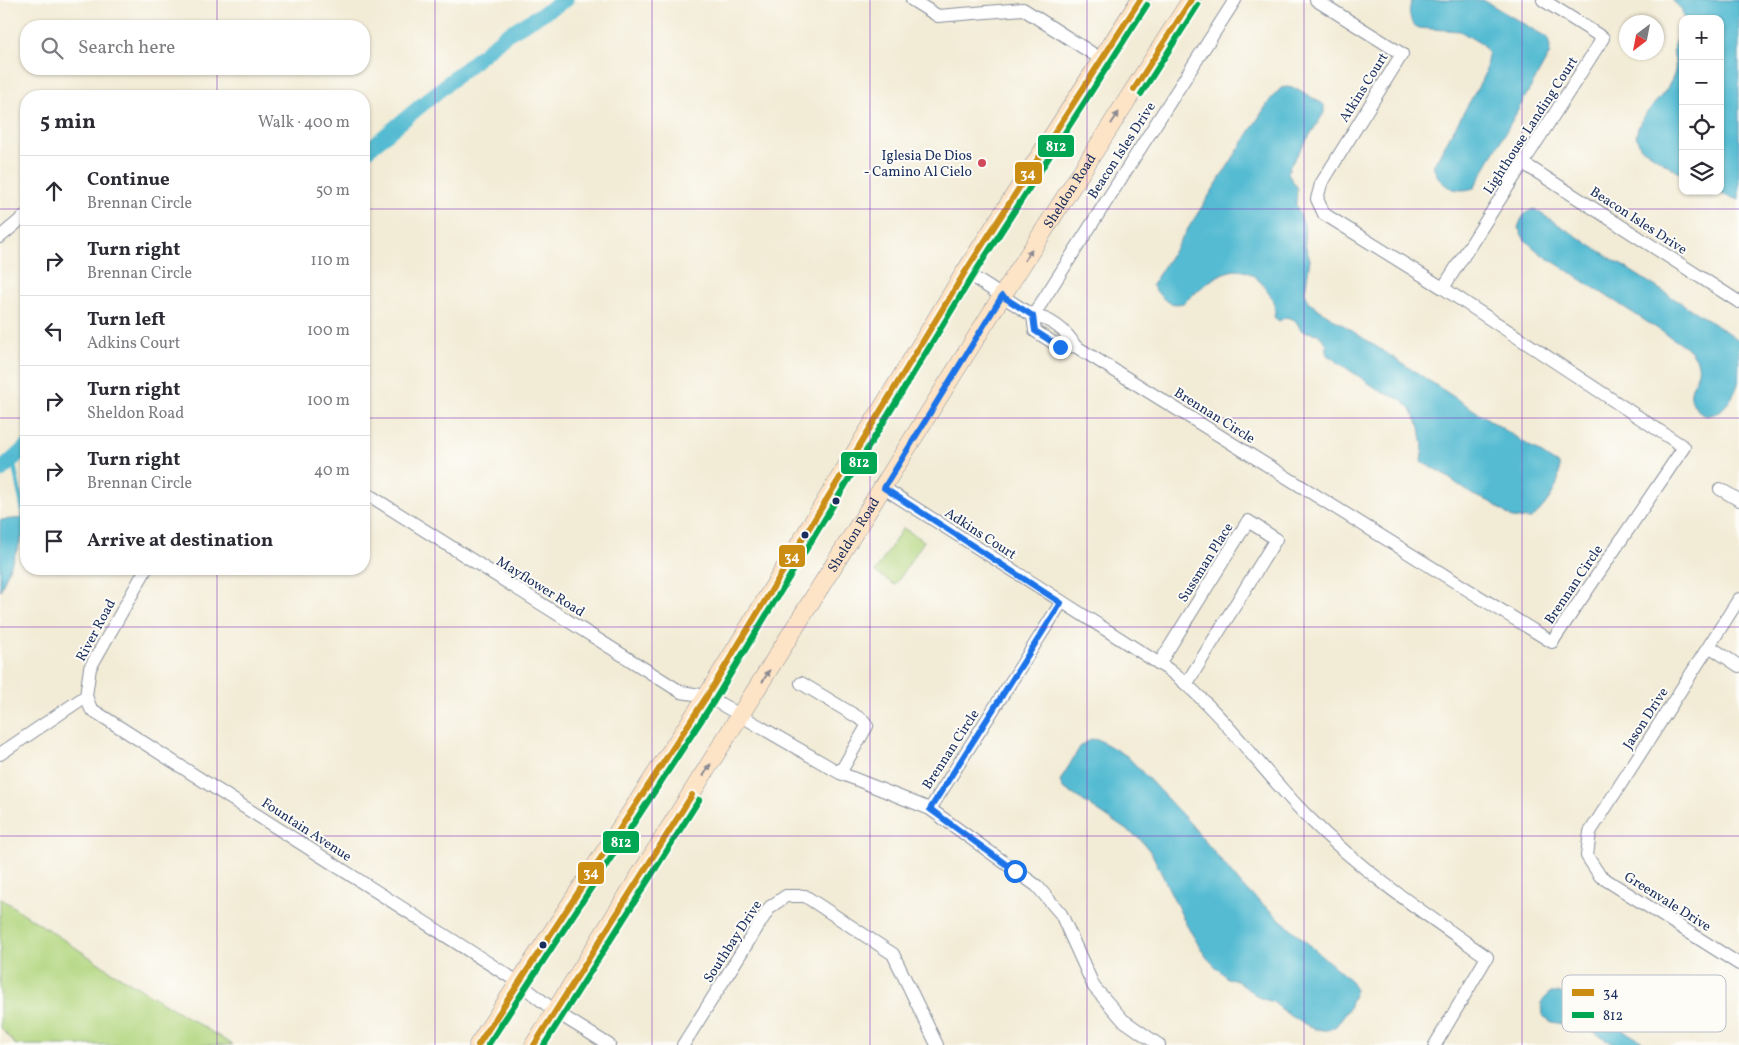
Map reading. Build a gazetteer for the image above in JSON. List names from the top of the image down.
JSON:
{
  "streets": {
    "main road": ["Sheldon Road"],
    "street": [
      "Atkins Court",
      "Lighthouse Landing Court",
      "Beacon Isles Drive",
      "Brennan Circle",
      "Adkins Court",
      "Sussman Place",
      "Mayflower Road",
      "River Road",
      "Jason Drive",
      "Fountain Avenue",
      "Greenvale Drive",
      "Southbay Drive"
    ]
  },
  "crossings": [
    ["Atkins Court", "Brennan Circle"],
    ["Lighthouse Landing Court", "Beacon Isles Drive"],
    ["Lighthouse Landing Court", "Brennan Circle"],
    ["Beacon Isles Drive", "Brennan Circle"],
    ["Sheldon Road", "Brennan Circle"],
    ["Sheldon Road", "Adkins Court"],
    ["Sheldon Road", "Fountain Avenue"],
    ["Brennan Circle", "Adkins Court"],
    ["Brennan Circle", "Mayflower Road"],
    ["River Road", "Fountain Avenue"],
    ["Jason Drive", "Greenvale Drive"]
  ],
  "places": ["Iglesia De Dios - Camino Al Cielo"],
  "lines": ["transit line 34", "transit line 812"],
  "legend": ["34", "812"],
  "north": "bottom left",
  "page": {
    "map_buttons": ["+", "−"],
    "search": "Search here",
    "heading": ["5 min", "Walk · 400 m"],
    "list": [
      ["Continue", "Brennan Circle", "50 m"],
      ["Turn right", "Brennan Circle", "110 m"],
      ["Turn left", "Adkins Court", "100 m"],
      ["Turn right", "Sheldon Road", "100 m"],
      ["Turn right", "Brennan Circle", "40 m"],
      "Arrive at destination"
    ]
  }
}
